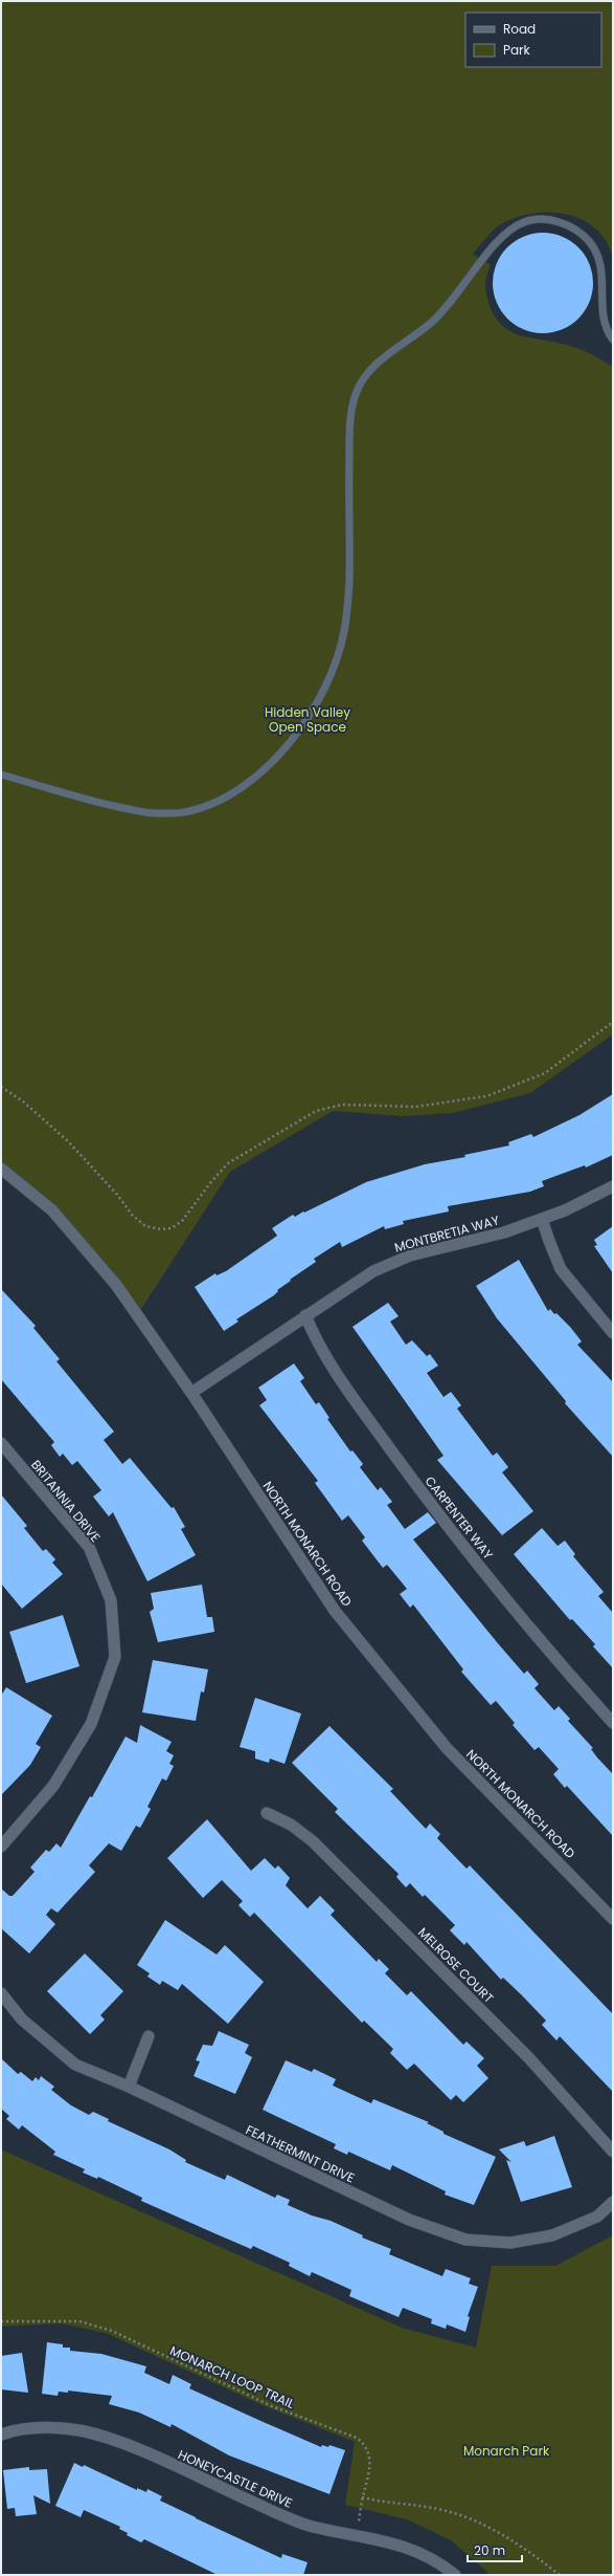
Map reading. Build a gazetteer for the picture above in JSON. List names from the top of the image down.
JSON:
{
  "streets": {
    "street": [
      "MONTBRETIA WAY",
      "BRITANNIA DRIVE",
      "CARPENTER WAY",
      "NORTH MONARCH ROAD",
      "MELROSE COURT",
      "FEATHERMINT DRIVE",
      "HONEYCASTLE DRIVE"
    ],
    "path": ["MONARCH LOOP TRAIL"]
  },
  "crossings": [
    ["MONTBRETIA WAY", "CARPENTER WAY"],
    ["MONTBRETIA WAY", "NORTH MONARCH ROAD"],
    ["MONARCH LOOP TRAIL", "HONEYCASTLE DRIVE"]
  ],
  "parks": ["Hidden Valley Open Space", "Monarch Park"],
  "legend": ["Road", "Park"],
  "scale_bar": "20 m"
}
